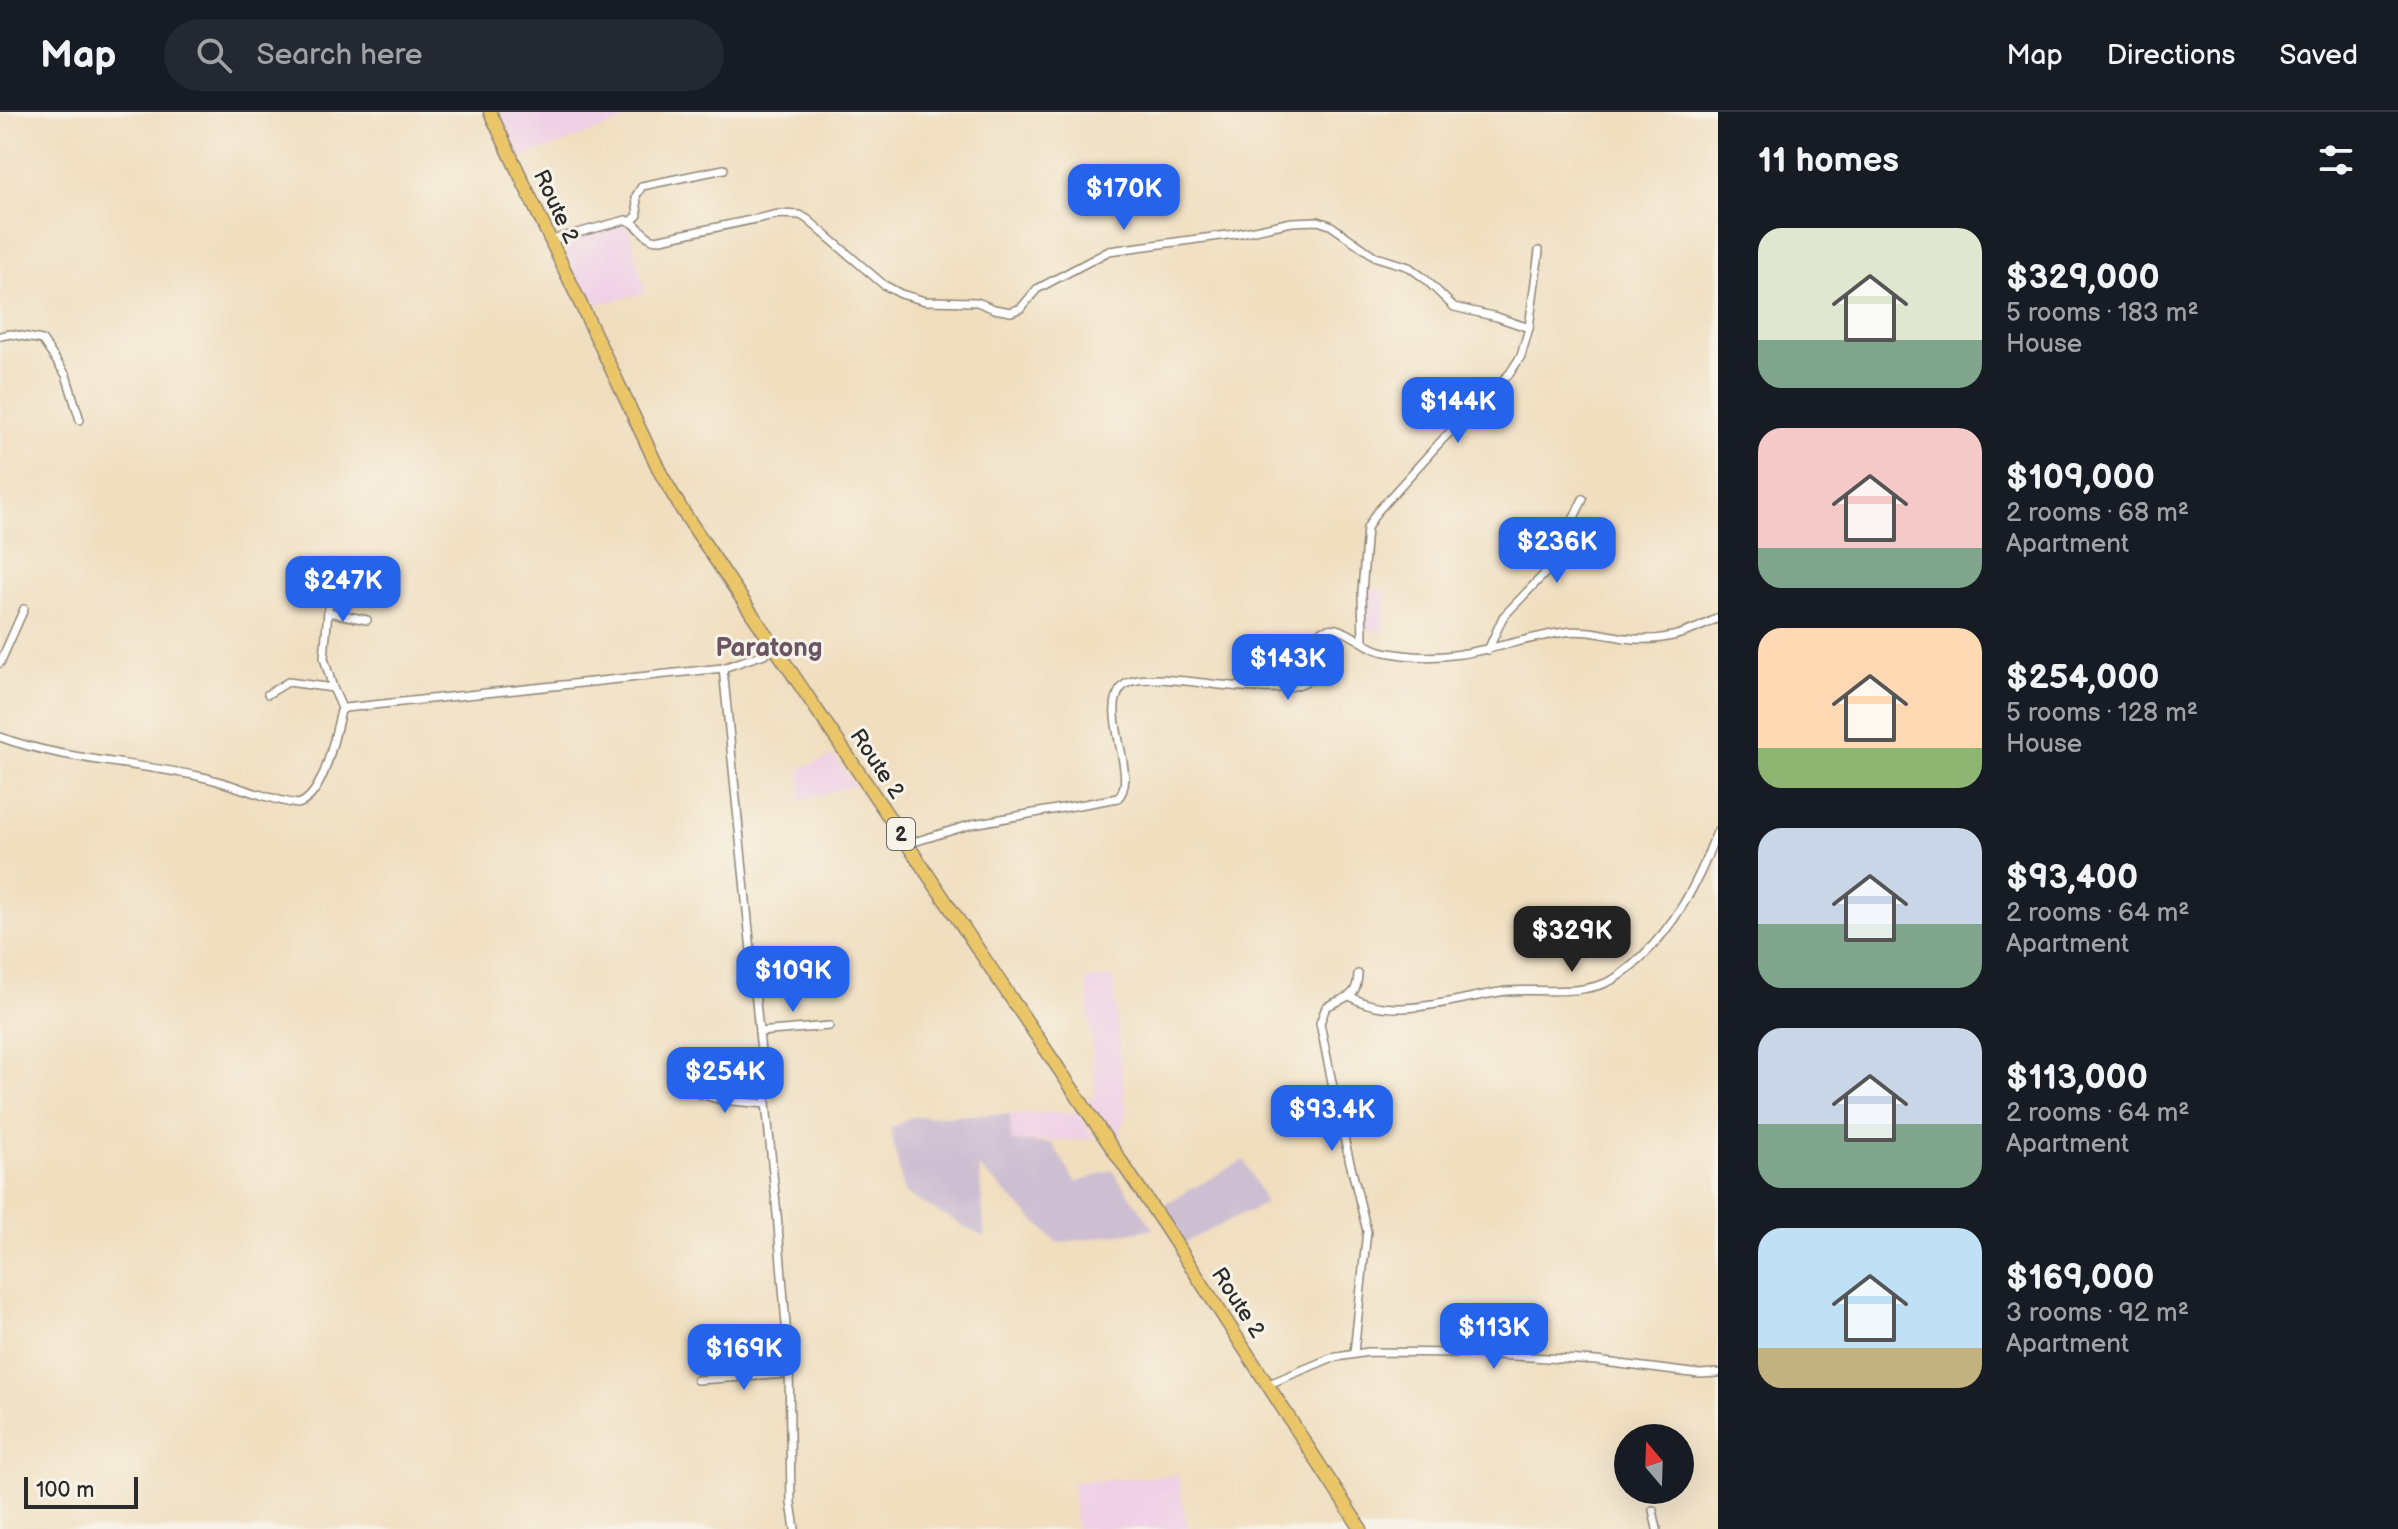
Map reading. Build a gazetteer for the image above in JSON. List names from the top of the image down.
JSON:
{
  "streets": {
    "highway": ["Route 2", "2"]
  },
  "districts": ["Paratong"],
  "scale_bar": "100 m",
  "north": "top",
  "page": {
    "header": "Map",
    "search": "Search here",
    "nav": ["Map", "Directions", "Saved"],
    "heading": "11 homes",
    "price": [
      "$170K",
      "$144K",
      "$236K",
      "$247K",
      "$143K",
      "$329K",
      "$109K",
      "$254K",
      "$93.4K",
      "$113K",
      "$169K"
    ],
    "list": [
      {
        "name": "$329,000",
        "note": "5 rooms · 183 m² · House"
      },
      {
        "name": "$109,000",
        "note": "2 rooms · 68 m² · Apartment"
      },
      {
        "name": "$254,000",
        "note": "5 rooms · 128 m² · House"
      },
      {
        "name": "$93,400",
        "note": "2 rooms · 64 m² · Apartment"
      },
      {
        "name": "$113,000",
        "note": "2 rooms · 64 m² · Apartment"
      },
      {
        "name": "$169,000",
        "note": "3 rooms · 92 m² · Apartment"
      }
    ],
    "scale": "100 m"
  }
}
